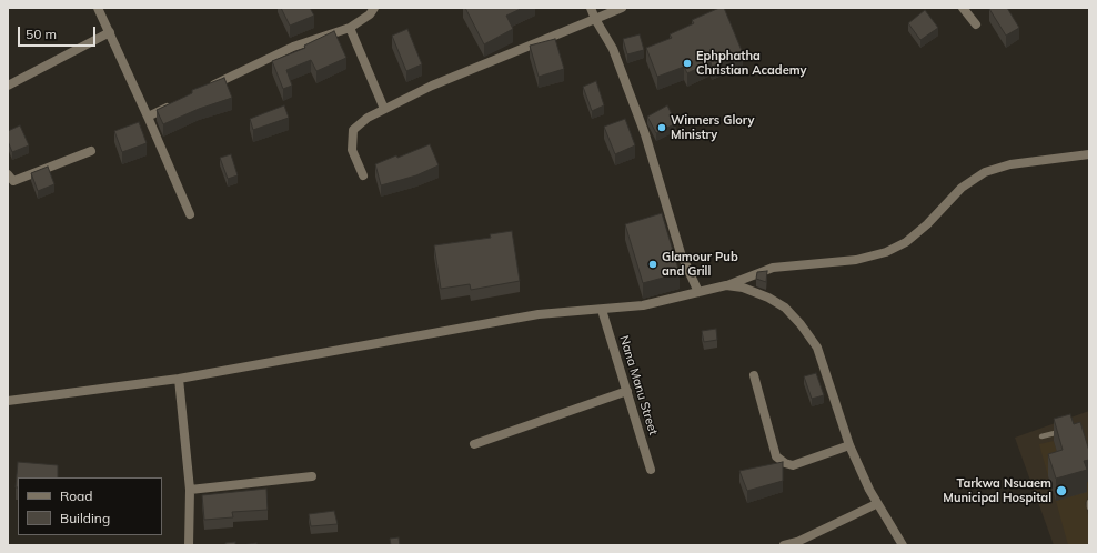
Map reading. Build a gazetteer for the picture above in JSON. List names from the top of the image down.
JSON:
{
  "streets": {
    "street": ["Nana Manu Street"]
  },
  "places": [
    "Ephphatha Christian Academy",
    "Winners Glory Ministry",
    "Glamour Pub and Grill",
    "Tarkwa Nsuaem Municipal Hospital"
  ],
  "legend": ["Road", "Building"],
  "scale_bar": "50 m"
}
